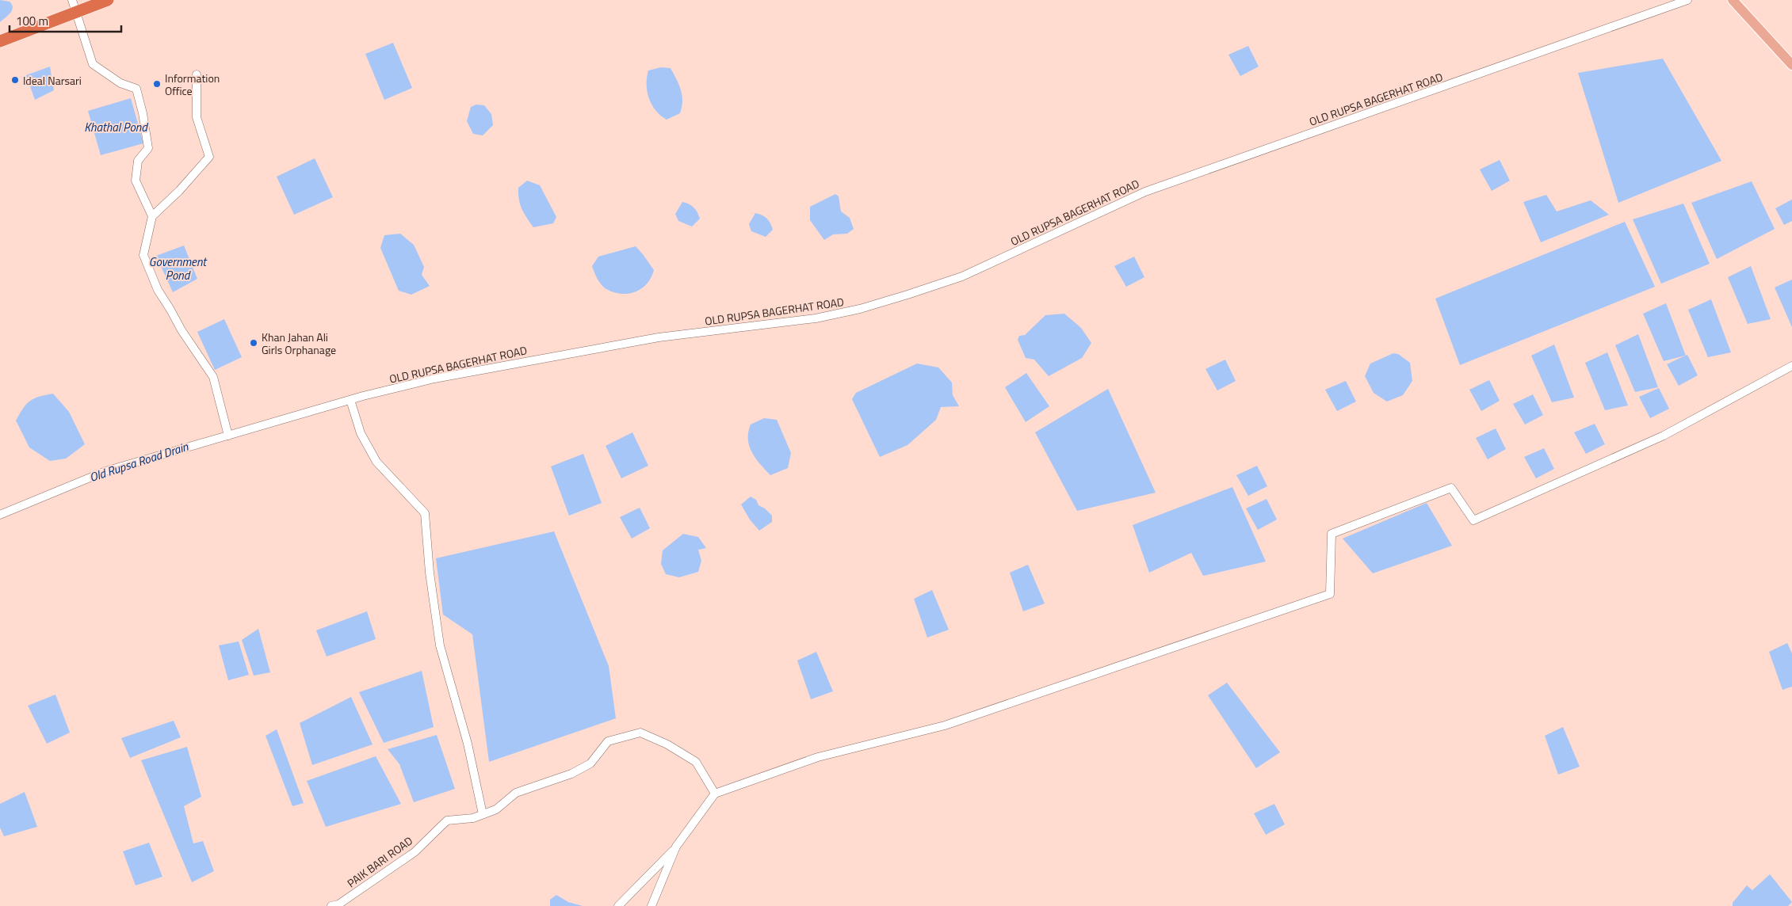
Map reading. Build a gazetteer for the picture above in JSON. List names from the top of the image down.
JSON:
{
  "streets": {
    "street": ["OLD RUPSA BAGERHAT ROAD", "PAIK BARI ROAD"]
  },
  "water": ["Khathal Pond", "Government Pond", "Old Rupsa Road Drain"],
  "places": ["Ideal Narsari", "Information Office", "Khan Jahan Ali Girls Orphanage"],
  "scale_bar": "100 m"
}
